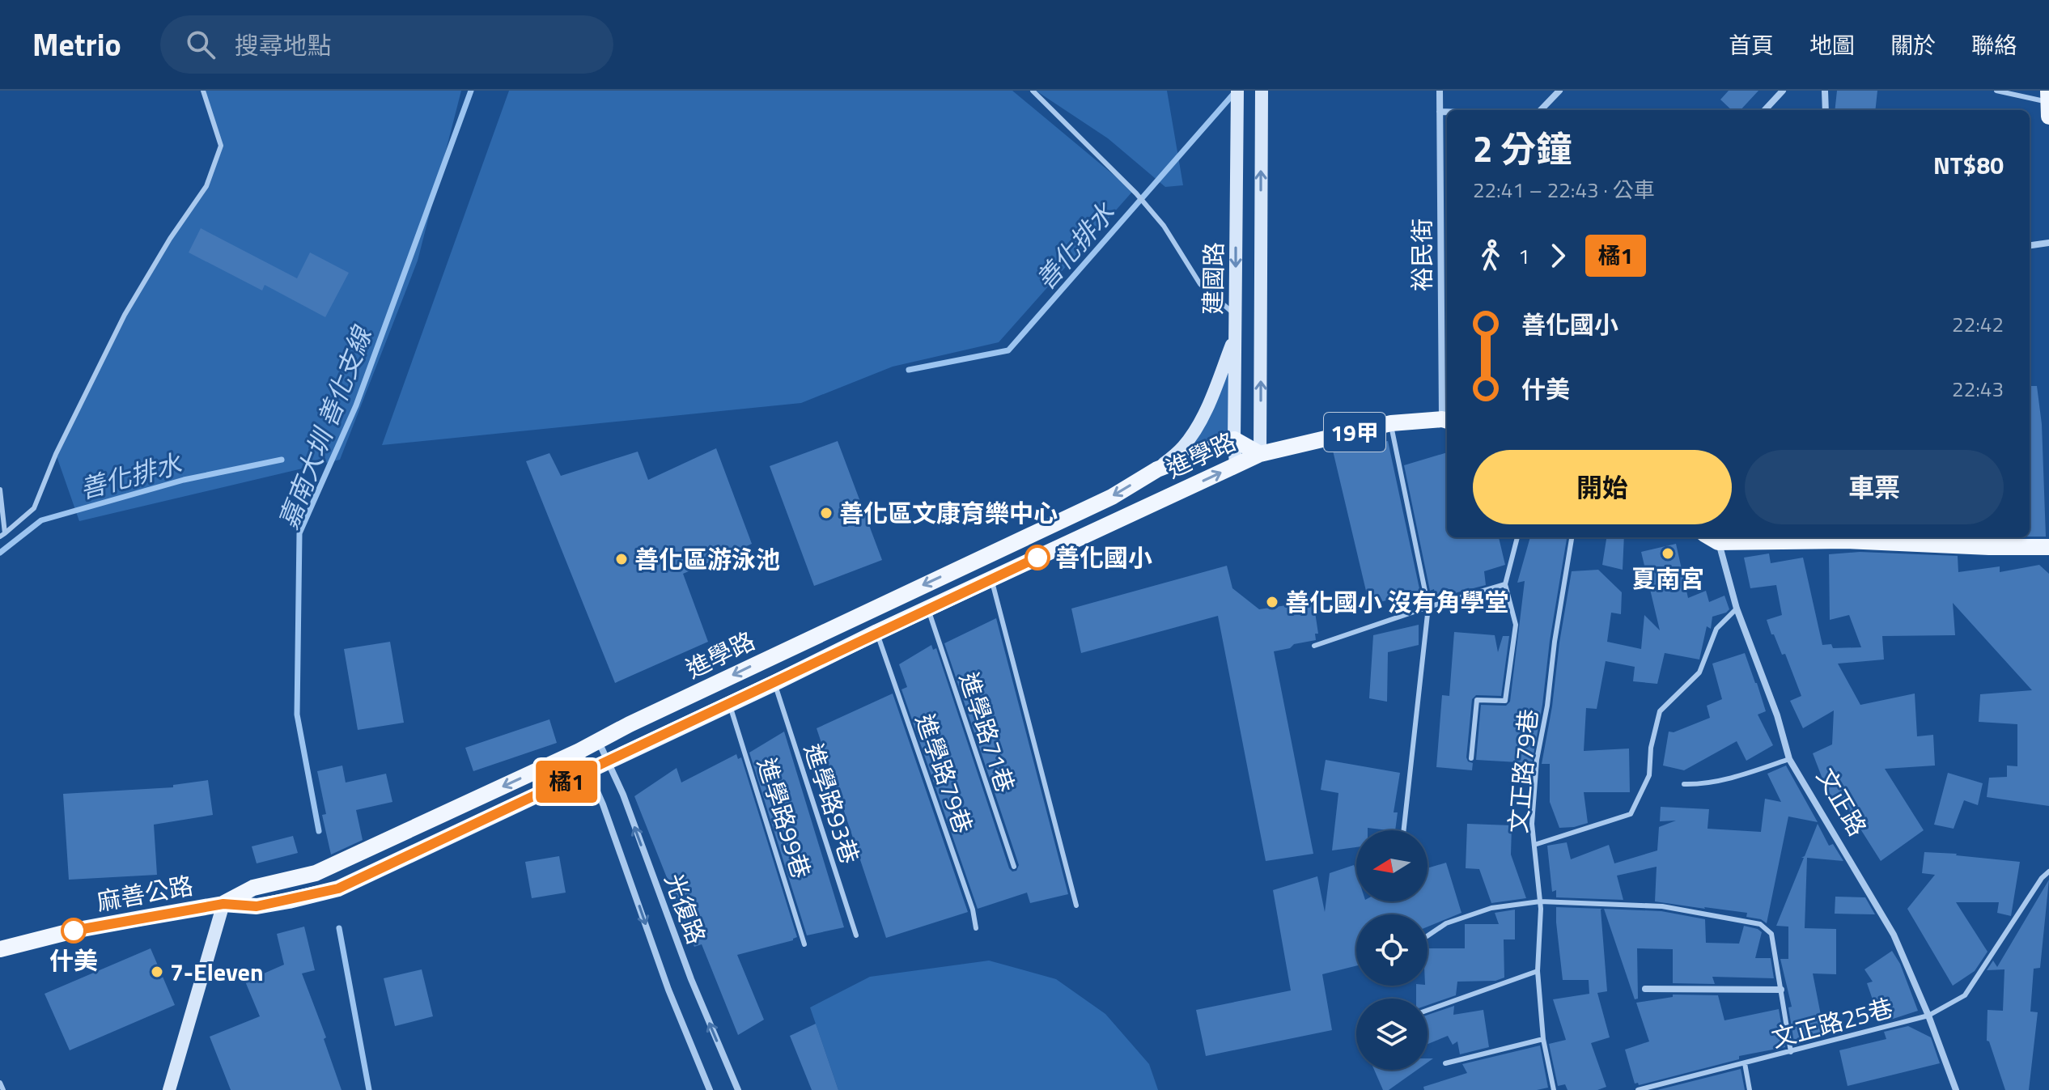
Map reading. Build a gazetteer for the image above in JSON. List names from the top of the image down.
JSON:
{
  "streets": {
    "main road": ["19甲", "進學路", "麻善公路"],
    "street": [
      "裕民街",
      "建國路",
      "文正路",
      "光復路"
    ],
    "lane": [
      "進學路71巷",
      "文正路79巷",
      "進學路79巷",
      "進學路93巷",
      "進學路99巷",
      "文正路25巷"
    ]
  },
  "crossings": [
    ["建國路", "19甲"],
    ["建國路", "進學路"],
    ["19甲", "進學路"],
    ["進學路", "進學路71巷"],
    ["進學路", "進學路79巷"],
    ["進學路", "進學路93巷"],
    ["進學路", "進學路99巷"],
    ["進學路", "麻善公路"],
    ["進學路", "光復路"],
    ["文正路", "文正路25巷"]
  ],
  "water": ["善化排水", "嘉南大圳 善化支線"],
  "places": [
    "善化區文康育樂中心",
    "夏南宮",
    "善化國小",
    "善化區游泳池",
    "善化國小 沒有角學堂",
    "什美",
    "7-Eleven"
  ],
  "lines": ["bus line 橘1"],
  "north": "left",
  "page": {
    "header": "Metrio",
    "search": "搜尋地點",
    "nav": [
      "首頁",
      "地圖",
      "關於",
      "聯絡"
    ],
    "on_map": "橘1",
    "heading": ["2 分鐘", "22:41 – 22:43 · 公車", "NT$80"],
    "legs": ["1", "橘1"],
    "list": [
      {
        "name": "善化國小",
        "value": "22:42"
      },
      {
        "name": "什美",
        "value": "22:43"
      }
    ],
    "buttons": ["開始", "車票"]
  }
}
